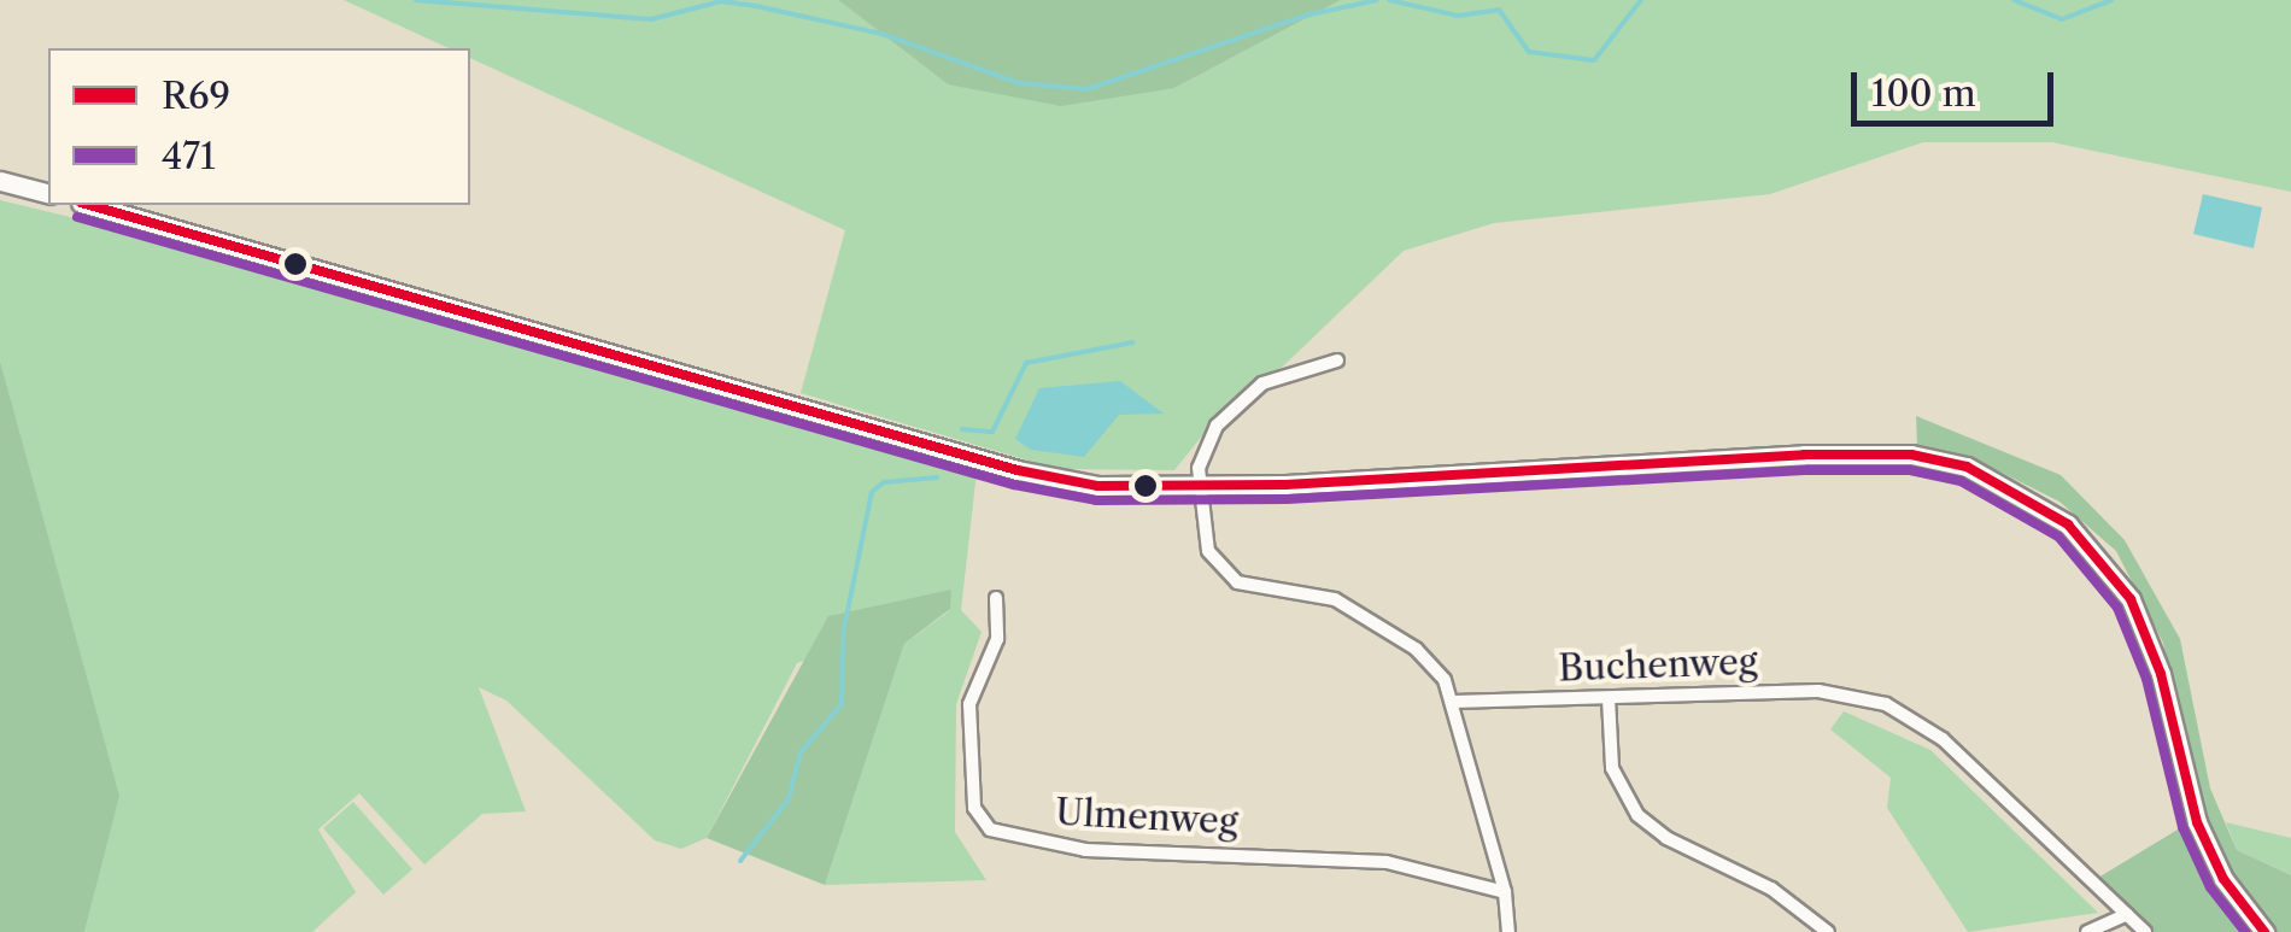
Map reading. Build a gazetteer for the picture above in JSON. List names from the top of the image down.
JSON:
{
  "streets": {
    "street": ["Buchenweg", "Ulmenweg"]
  },
  "lines": ["transit line R69", "transit line 471"],
  "legend": ["R69", "471"],
  "scale_bar": "100 m"
}
